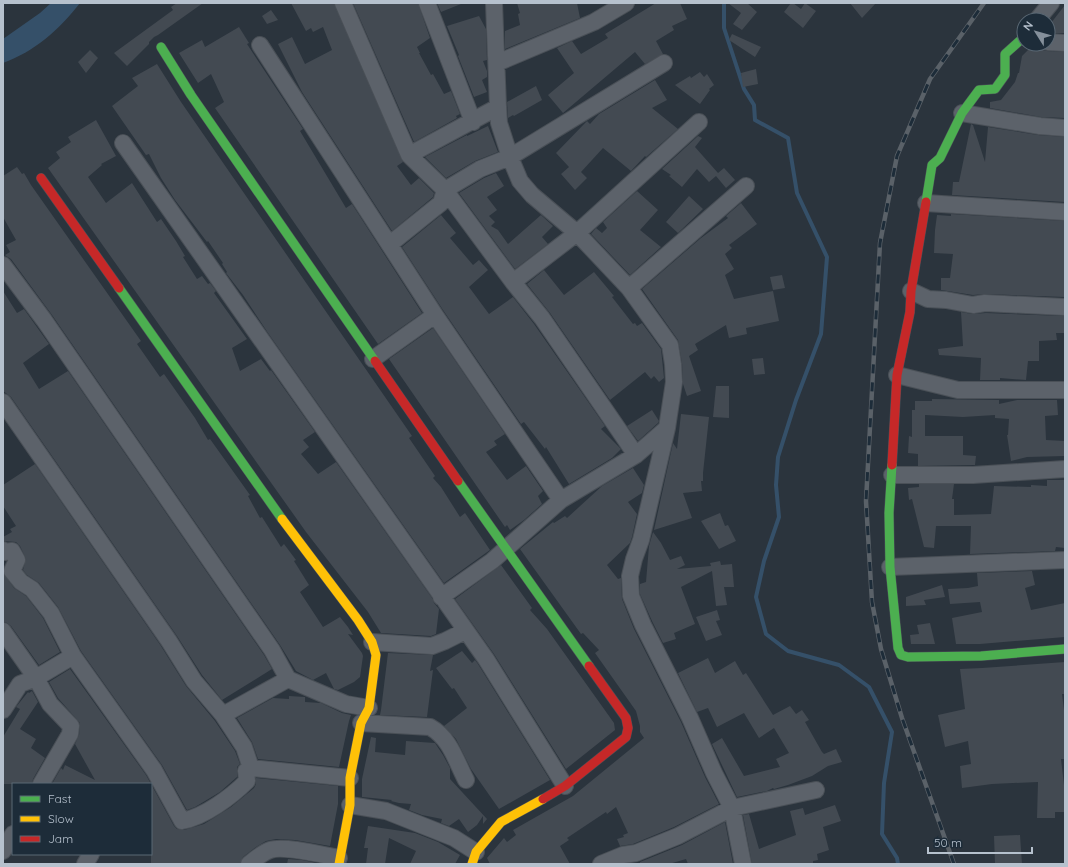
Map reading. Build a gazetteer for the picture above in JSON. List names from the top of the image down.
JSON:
{
  "legend": ["Fast", "Slow", "Jam"],
  "scale_bar": "50 m",
  "north": "top left"
}
